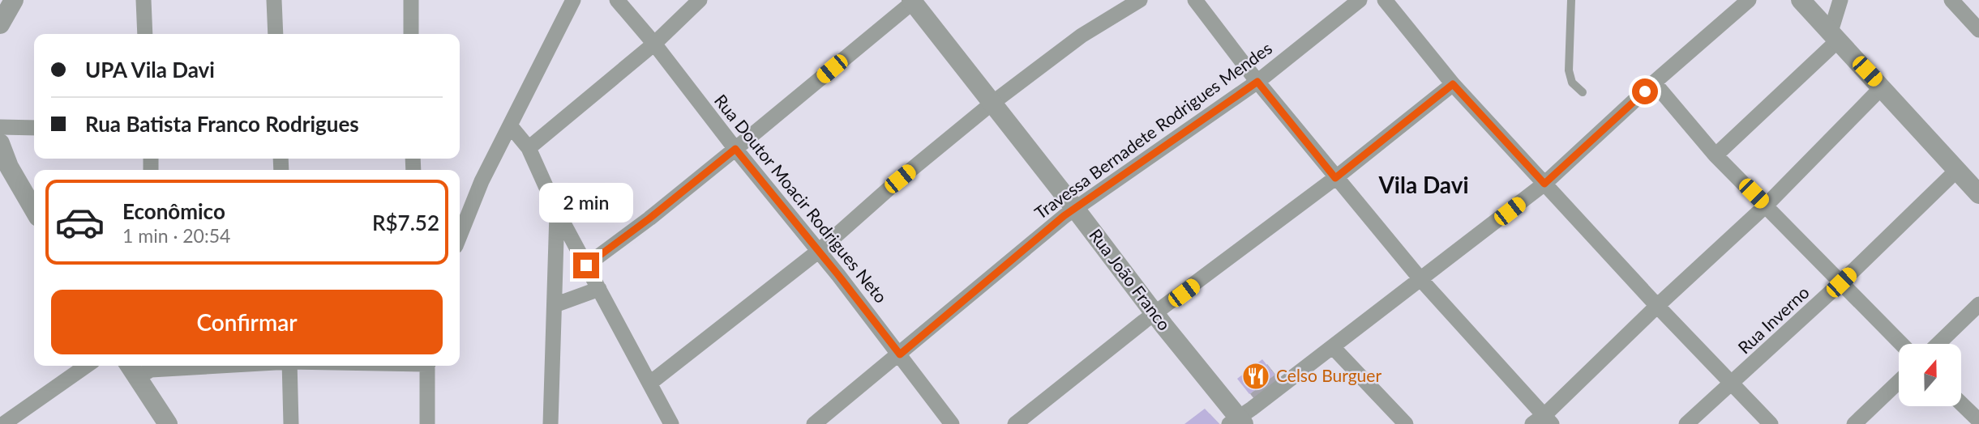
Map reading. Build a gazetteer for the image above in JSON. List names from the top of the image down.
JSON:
{
  "streets": {
    "street": [
      "Travessa Bernadete Rodrigues Mendes",
      "Rua Doutor Moacir Rodrigues Neto",
      "Rua João Franco",
      "Rua Inverno"
    ]
  },
  "crossings": [
    ["Travessa Bernadete Rodrigues Mendes", "Rua Doutor Moacir Rodrigues Neto"],
    ["Travessa Bernadete Rodrigues Mendes", "Rua João Franco"]
  ],
  "districts": ["Vila Davi"],
  "places": {
    "restaurant": ["Celso Burguer"]
  },
  "north": "top",
  "page": {
    "banner": ["UPA Vila Davi", "Rua Batista Franco Rodrigues"],
    "list": [
      {
        "name": "Econômico",
        "note": "1 min · 20:54",
        "value": "R$7.52"
      }
    ],
    "bubble": "2 min",
    "buttons": "Confirmar"
  }
}
